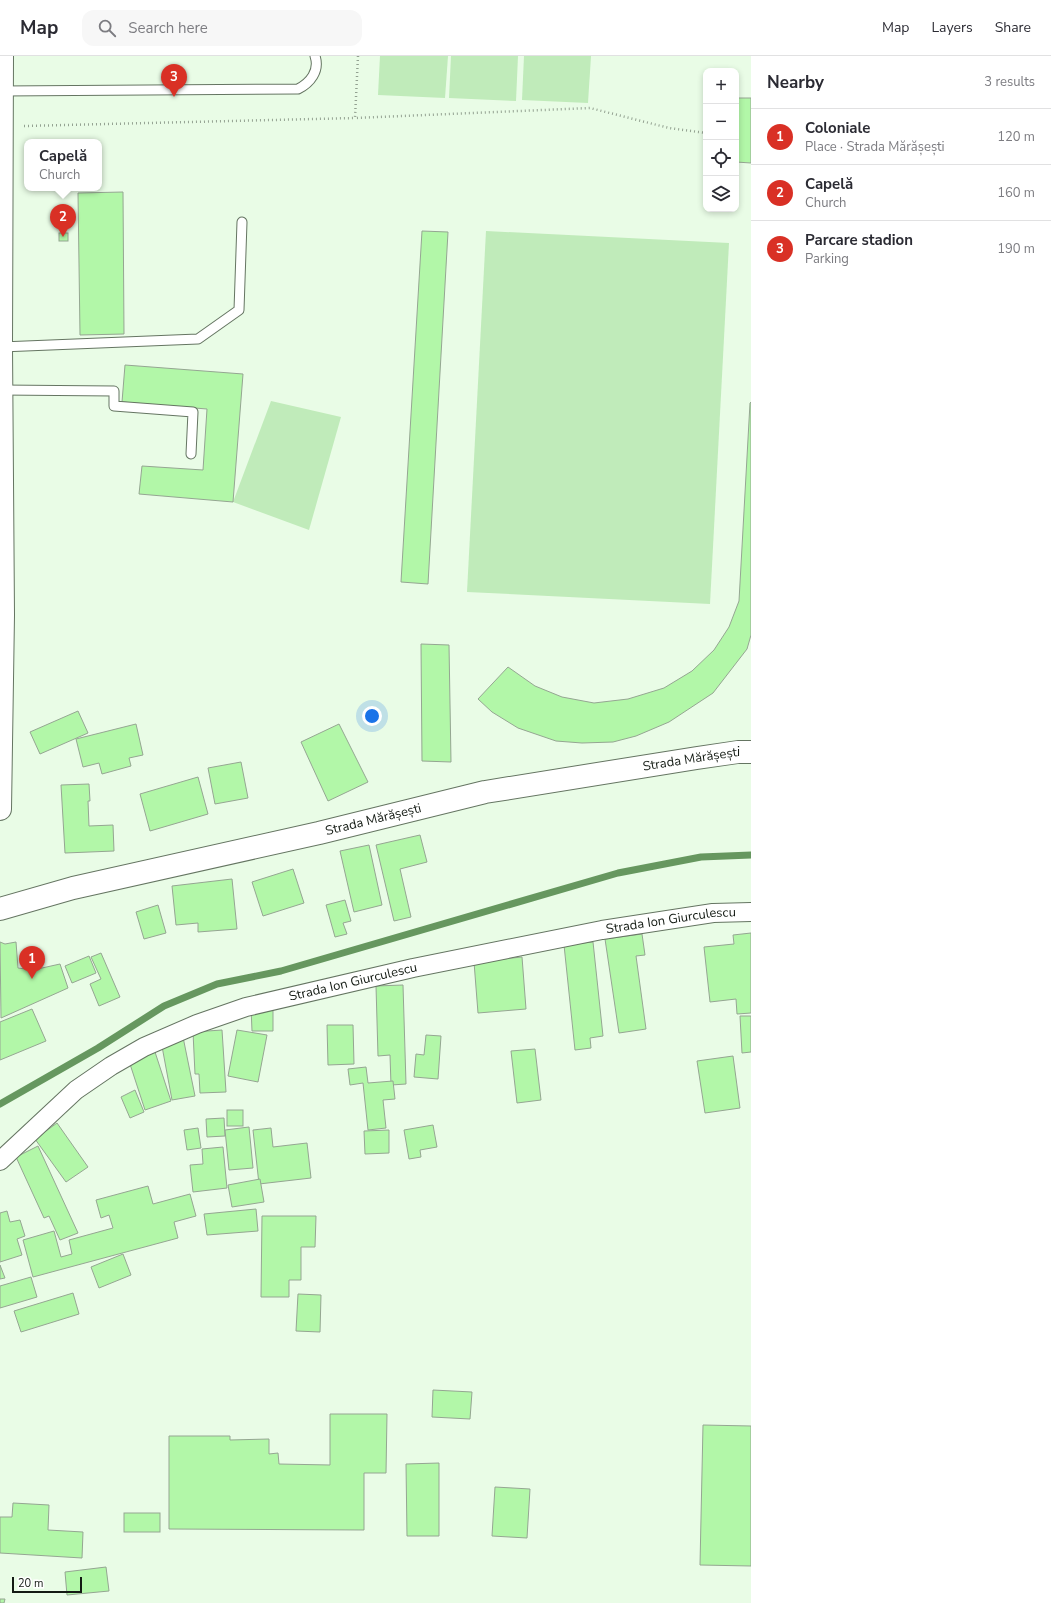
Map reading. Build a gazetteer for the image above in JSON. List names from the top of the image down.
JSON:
{
  "streets": {
    "main road": ["Strada Mărășești"],
    "street": ["Strada Ion Giurculescu"]
  },
  "scale_bar": "20 m",
  "page": {
    "header": "Map",
    "search": "Search here",
    "nav": ["Map", "Layers", "Share"],
    "heading": ["Nearby", "3 results"],
    "pins": ["3", "2", "1"],
    "map_buttons": ["+", "−"],
    "list": [
      {
        "mark": "1",
        "name": "Coloniale",
        "note": "Place · Strada Mărășești",
        "value": "120 m"
      },
      {
        "mark": "2",
        "name": "Capelă",
        "note": "Church",
        "value": "160 m"
      },
      {
        "mark": "3",
        "name": "Parcare stadion",
        "note": "Parking",
        "value": "190 m"
      }
    ],
    "popup": ["Capelă", "Church"],
    "scale": "20 m"
  }
}
